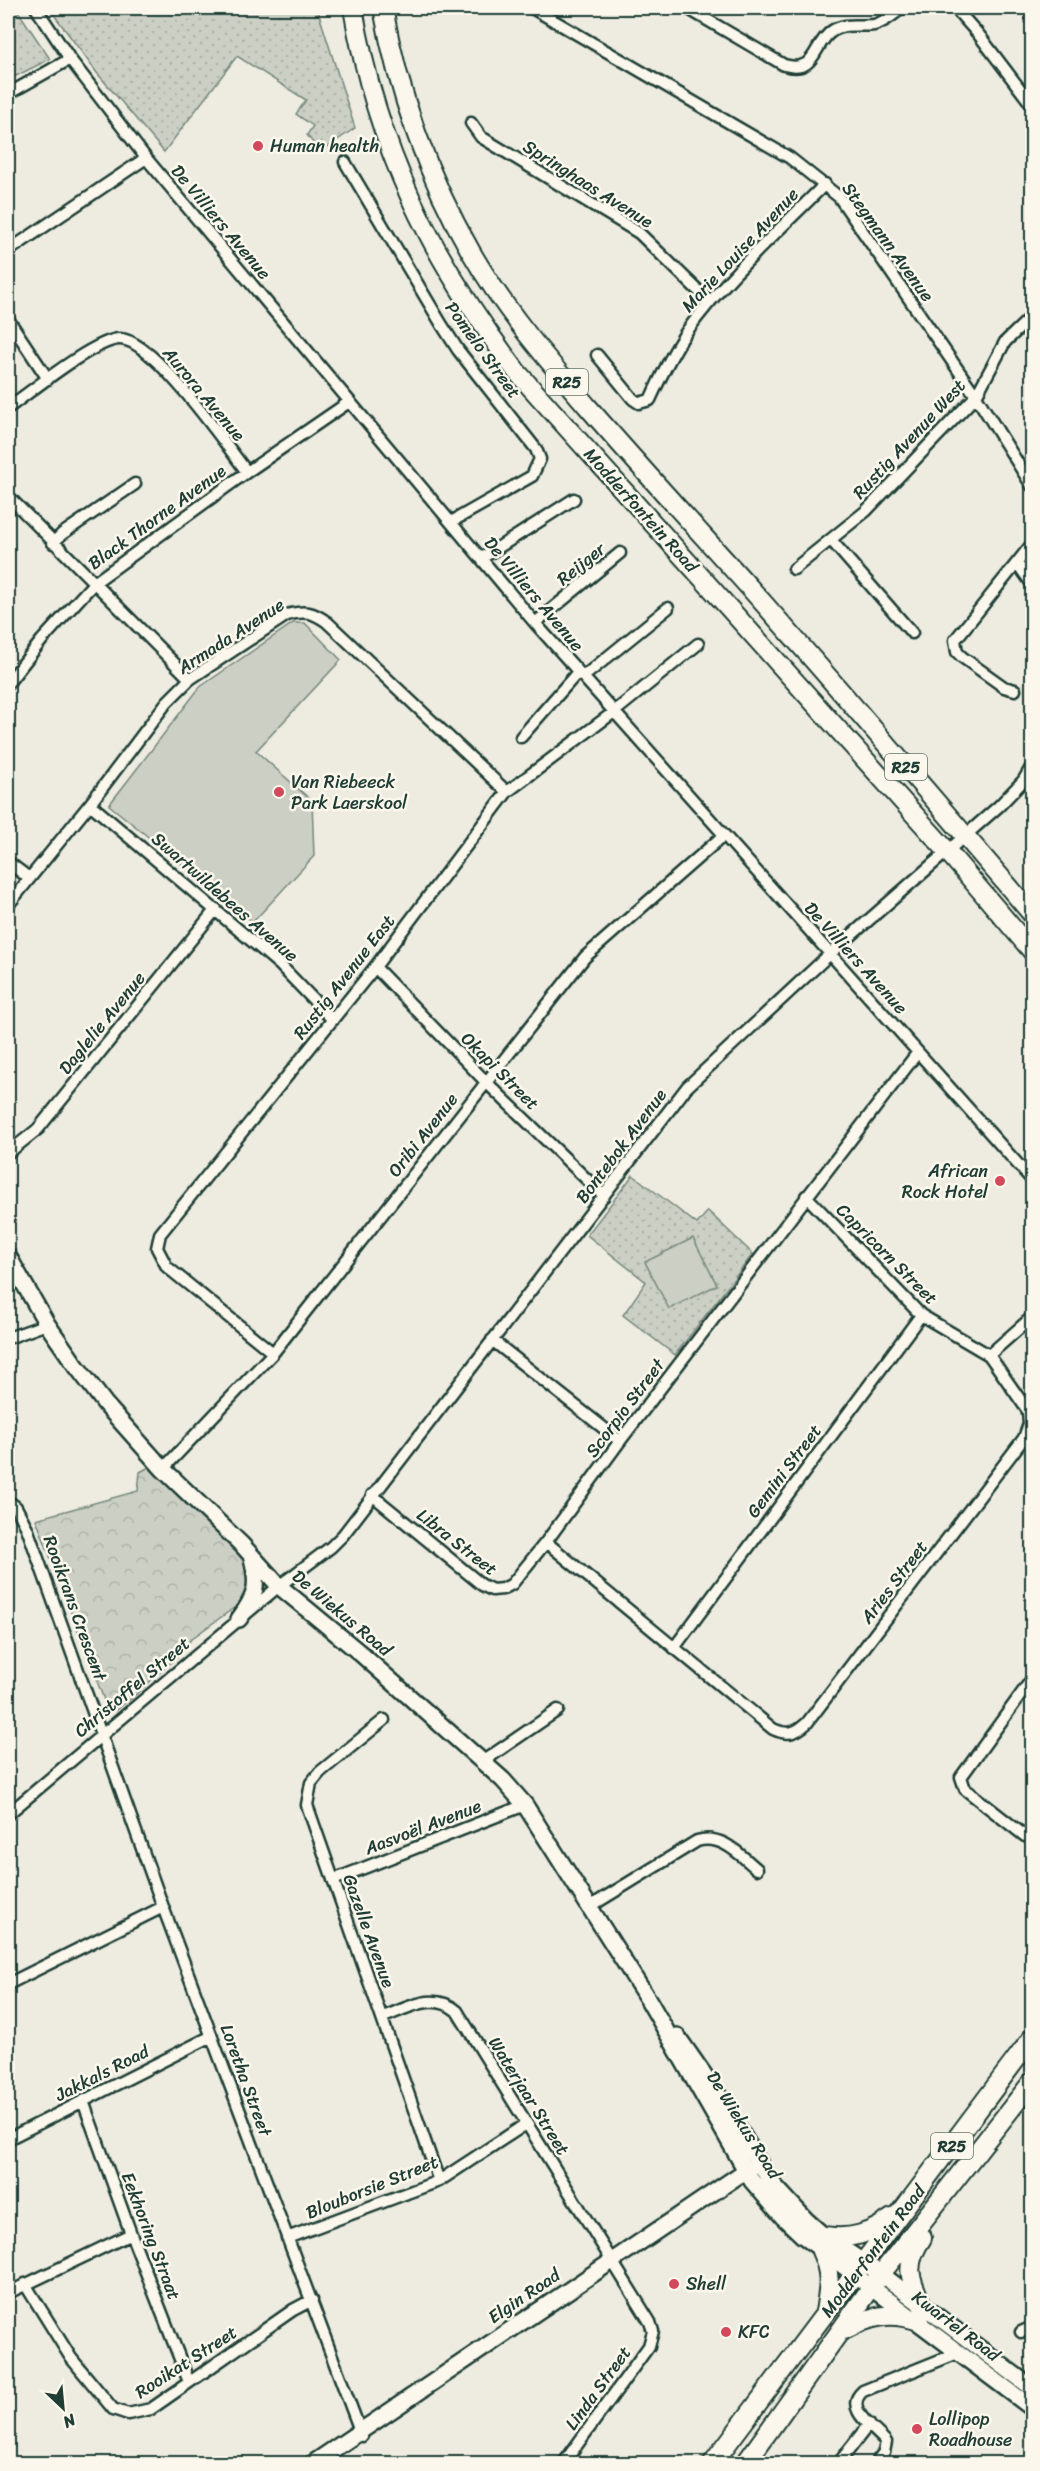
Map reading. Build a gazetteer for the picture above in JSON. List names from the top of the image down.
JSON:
{
  "streets": {
    "main road": ["R25", "Modderfontein Road"],
    "street": [
      "Springhaas Avenue",
      "De Villiers Avenue",
      "Stegmann Avenue",
      "Marie Louise Avenue",
      "Pomelo Street",
      "Aurora Avenue",
      "Rustig Avenue West",
      "Black Thorne Avenue",
      "Reijger",
      "Armada Avenue",
      "Swartwildebees Avenue",
      "Rustig Avenue East",
      "Daglelie Avenue",
      "Okapi Street",
      "Oribi Avenue",
      "Bontebok Avenue",
      "Capricorn Street",
      "Scorpio Street",
      "Gemini Street",
      "Libra Street",
      "Aries Street",
      "Rooikrans Crescent",
      "De Wiekus Road",
      "Christoffel Street",
      "Aasvoël Avenue",
      "Gazelle Avenue",
      "Jakkals Road",
      "Loretha Street",
      "Waterjaar Street",
      "Blouborsie Street",
      "Eekhoring Straat",
      "Elgin Road",
      "Kwartel Road",
      "Rooikat Street",
      "Linda Street"
    ]
  },
  "crossings": [
    ["Springhaas Avenue", "Marie Louise Avenue"],
    ["De Villiers Avenue", "Pomelo Street"],
    ["De Villiers Avenue", "Black Thorne Avenue"],
    ["De Villiers Avenue", "Reijger"],
    ["De Villiers Avenue", "Rustig Avenue East"],
    ["De Villiers Avenue", "Oribi Avenue"],
    ["De Villiers Avenue", "Bontebok Avenue"],
    ["De Villiers Avenue", "Scorpio Street"],
    ["Stegmann Avenue", "Marie Louise Avenue"],
    ["Stegmann Avenue", "Rustig Avenue West"],
    ["Aurora Avenue", "Black Thorne Avenue"],
    ["Modderfontein Road", "Bontebok Avenue"],
    ["Modderfontein Road", "De Wiekus Road"],
    ["Modderfontein Road", "Kwartel Road"],
    ["Armada Avenue", "Swartwildebees Avenue"],
    ["Armada Avenue", "Rustig Avenue East"],
    ["Swartwildebees Avenue", "Rustig Avenue East"],
    ["Swartwildebees Avenue", "Daglelie Avenue"],
    ["Rustig Avenue East", "Okapi Street"],
    ["Rustig Avenue East", "Oribi Avenue"],
    ["Okapi Street", "Oribi Avenue"],
    ["Okapi Street", "Bontebok Avenue"],
    ["Oribi Avenue", "De Wiekus Road"],
    ["Bontebok Avenue", "Libra Street"],
    ["Bontebok Avenue", "De Wiekus Road"],
    ["Bontebok Avenue", "Christoffel Street"],
    ["Capricorn Street", "Scorpio Street"],
    ["Capricorn Street", "Gemini Street"],
    ["Capricorn Street", "Aries Street"],
    ["Scorpio Street", "Libra Street"],
    ["Gemini Street", "Aries Street"],
    ["Rooikrans Crescent", "Christoffel Street"],
    ["Rooikrans Crescent", "Loretha Street"],
    ["De Wiekus Road", "Christoffel Street"],
    ["De Wiekus Road", "Aasvoël Avenue"],
    ["De Wiekus Road", "Elgin Road"],
    ["De Wiekus Road", "Kwartel Road"],
    ["Christoffel Street", "Loretha Street"],
    ["Aasvoël Avenue", "Gazelle Avenue"],
    ["Gazelle Avenue", "Waterjaar Street"],
    ["Gazelle Avenue", "Blouborsie Street"],
    ["Jakkals Road", "Loretha Street"],
    ["Jakkals Road", "Eekhoring Straat"],
    ["Loretha Street", "Blouborsie Street"],
    ["Loretha Street", "Elgin Road"],
    ["Loretha Street", "Rooikat Street"],
    ["Waterjaar Street", "Blouborsie Street"],
    ["Waterjaar Street", "Elgin Road"],
    ["Waterjaar Street", "Linda Street"],
    ["Eekhoring Straat", "Rooikat Street"],
    ["Elgin Road", "Linda Street"]
  ],
  "places": [
    "Human health",
    "Van Riebeeck Park Laerskool",
    "African Rock Hotel",
    "Shell",
    "KFC",
    "Lollipop Roadhouse"
  ],
  "north": "bottom right"
}
